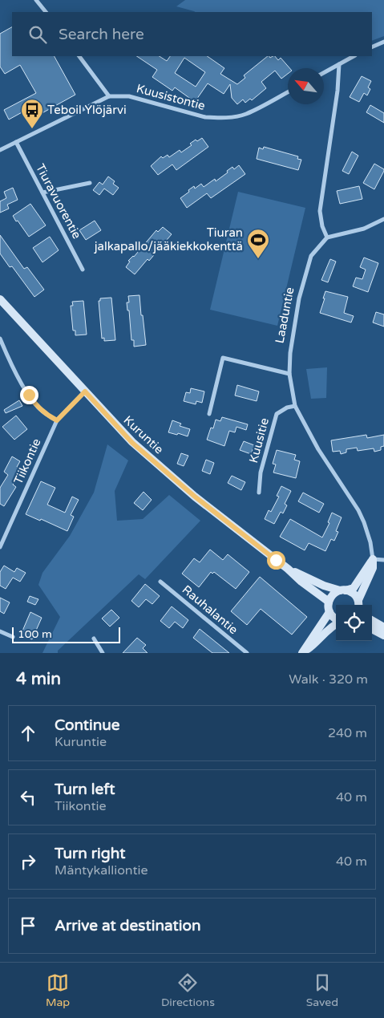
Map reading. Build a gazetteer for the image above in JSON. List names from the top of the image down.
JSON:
{
  "streets": {
    "main road": ["Laaduntie", "Kuruntie"],
    "street": [
      "Kuusistontie",
      "Tiuravuorentie",
      "Kuusitie",
      "Tiikontie",
      "Rauhalantie"
    ]
  },
  "crossings": [
    ["Kuusistontie", "Tiuravuorentie"],
    ["Laaduntie", "Kuusitie"],
    ["Kuruntie", "Tiikontie"]
  ],
  "places": {
    "bus stop": ["Teboil Ylöjärvi"],
    "sports": ["Tiuran jalkapallo/jääkiekkokenttä"]
  },
  "scale_bar": "100 m",
  "north": "top left",
  "page": {
    "search": "Search here",
    "scale": "100 m",
    "heading": ["4 min", "Walk · 320 m"],
    "list": [
      ["Continue", "Kuruntie", "240 m"],
      ["Turn left", "Tiikontie", "40 m"],
      ["Turn right", "Mäntykalliontie", "40 m"],
      "Arrive at destination"
    ],
    "nav": ["Map", "Directions", "Saved"]
  }
}
